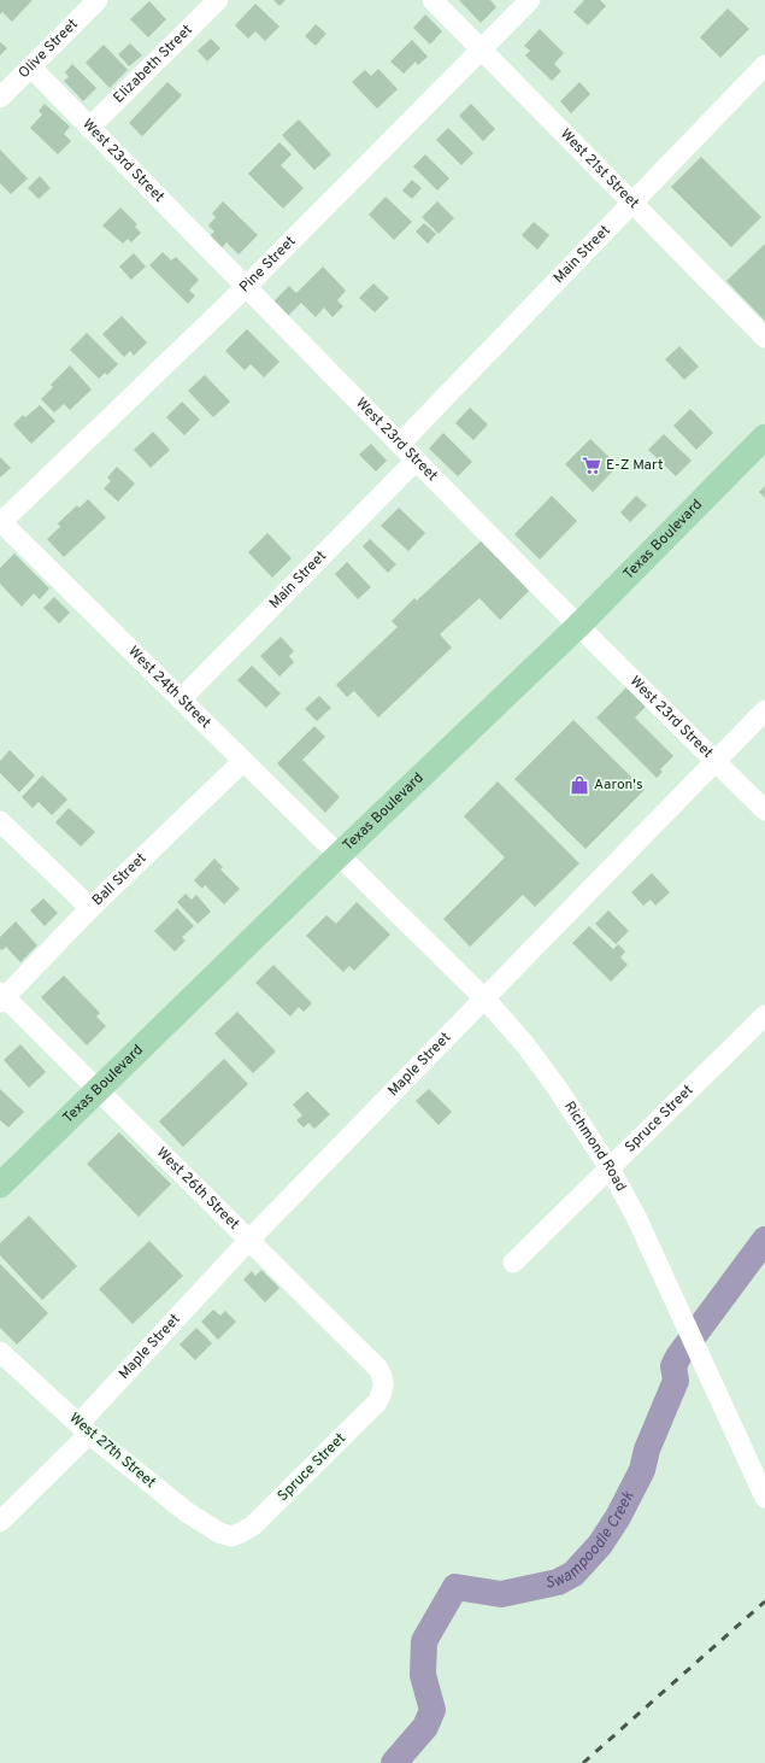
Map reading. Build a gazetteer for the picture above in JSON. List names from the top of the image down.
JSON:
{
  "streets": {
    "main road": ["Texas Boulevard"],
    "street": [
      "Olive Street",
      "Elizabeth Street",
      "West 23rd Street",
      "West 21st Street",
      "Main Street",
      "Pine Street",
      "West 24th Street",
      "Ball Street",
      "Maple Street",
      "Spruce Street",
      "Richmond Road",
      "West 26th Street",
      "West 27th Street"
    ]
  },
  "crossings": [
    ["Olive Street", "West 23rd Street"],
    ["Elizabeth Street", "West 23rd Street"],
    ["West 23rd Street", "Main Street"],
    ["West 23rd Street", "Pine Street"],
    ["West 23rd Street", "Texas Boulevard"],
    ["West 23rd Street", "Maple Street"],
    ["West 21st Street", "Main Street"],
    ["West 21st Street", "Pine Street"],
    ["Main Street", "West 24th Street"],
    ["Pine Street", "West 24th Street"],
    ["Texas Boulevard", "West 24th Street"],
    ["Texas Boulevard", "Richmond Road"],
    ["Texas Boulevard", "West 26th Street"],
    ["West 24th Street", "Ball Street"],
    ["West 24th Street", "Richmond Road"],
    ["Ball Street", "West 26th Street"],
    ["Maple Street", "Richmond Road"],
    ["Maple Street", "West 26th Street"],
    ["Maple Street", "West 27th Street"],
    ["Spruce Street", "Richmond Road"],
    ["Spruce Street", "West 26th Street"],
    ["Spruce Street", "West 27th Street"]
  ],
  "water": ["Swampoodle Creek"],
  "places": {
    "supermarket": ["E-Z Mart"],
    "shop": ["Aaron's"]
  }
}
